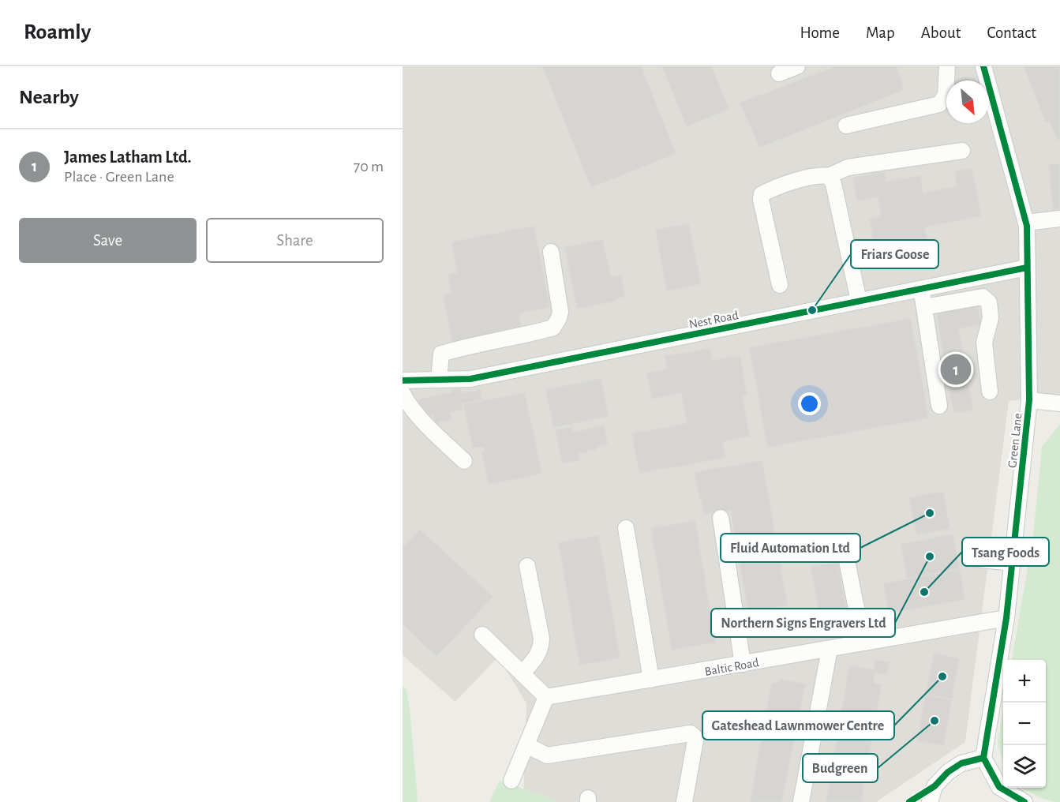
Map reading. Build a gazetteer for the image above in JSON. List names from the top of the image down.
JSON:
{
  "streets": {
    "street": ["Nest Road", "Green Lane", "Baltic Road"]
  },
  "crossings": [
    ["Nest Road", "Green Lane"],
    ["Green Lane", "Baltic Road"]
  ],
  "places": [
    "Friars Goose",
    "Fluid Automation Ltd",
    "Northern Signs Engravers Ltd",
    "Tsang Foods",
    "Gateshead Lawnmower Centre",
    "Budgreen"
  ],
  "north": "bottom right",
  "page": {
    "header": "Roamly",
    "nav": [
      "Home",
      "Map",
      "About",
      "Contact"
    ],
    "heading": "Nearby",
    "list": [
      {
        "mark": "1",
        "name": "James Latham Ltd.",
        "note": "Place · Green Lane",
        "value": "70 m"
      }
    ],
    "buttons": ["Save", "Share"],
    "pins": "1",
    "map_buttons": ["+", "−"]
  }
}
